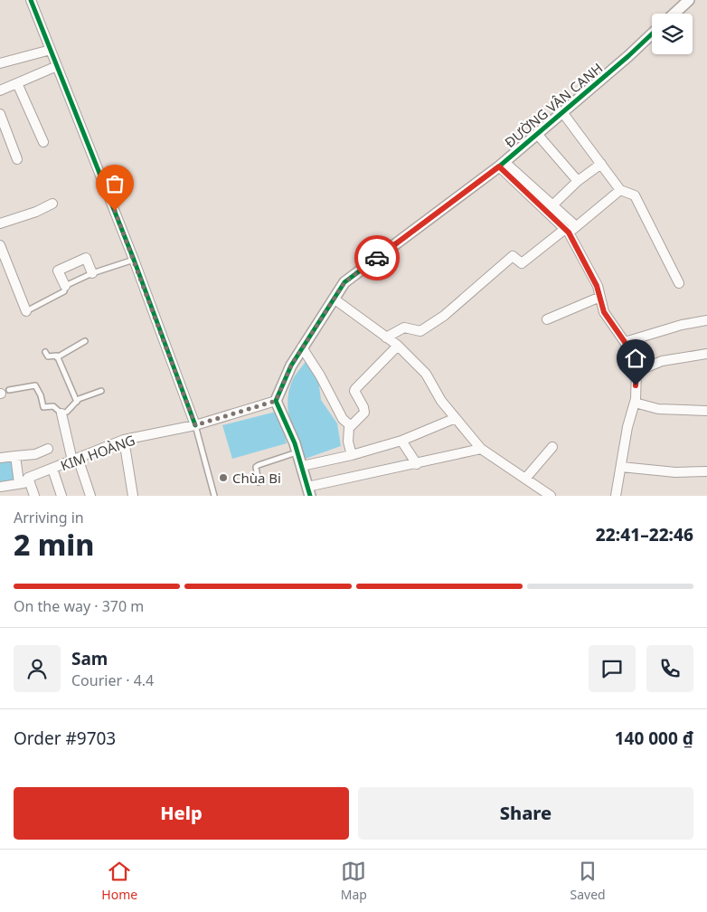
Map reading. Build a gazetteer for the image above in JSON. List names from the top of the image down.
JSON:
{
  "streets": {
    "street": ["ĐƯỜNG VÂN CANH", "KIM HOÀNG"]
  },
  "crossings": [
    ["ĐƯỜNG VÂN CANH", "KIM HOÀNG"]
  ],
  "places": ["Chùa Bi"],
  "page": {
    "heading": ["2 min", "Arriving in", "22:41–22:46"],
    "panel": [
      "Sam",
      "Courier · 4.4",
      "Order #9703",
      "140 000 ₫"
    ],
    "bar": "On the way · 370 m",
    "buttons": ["Help", "Share"],
    "tabs": ["Home", "Map", "Saved"]
  }
}
